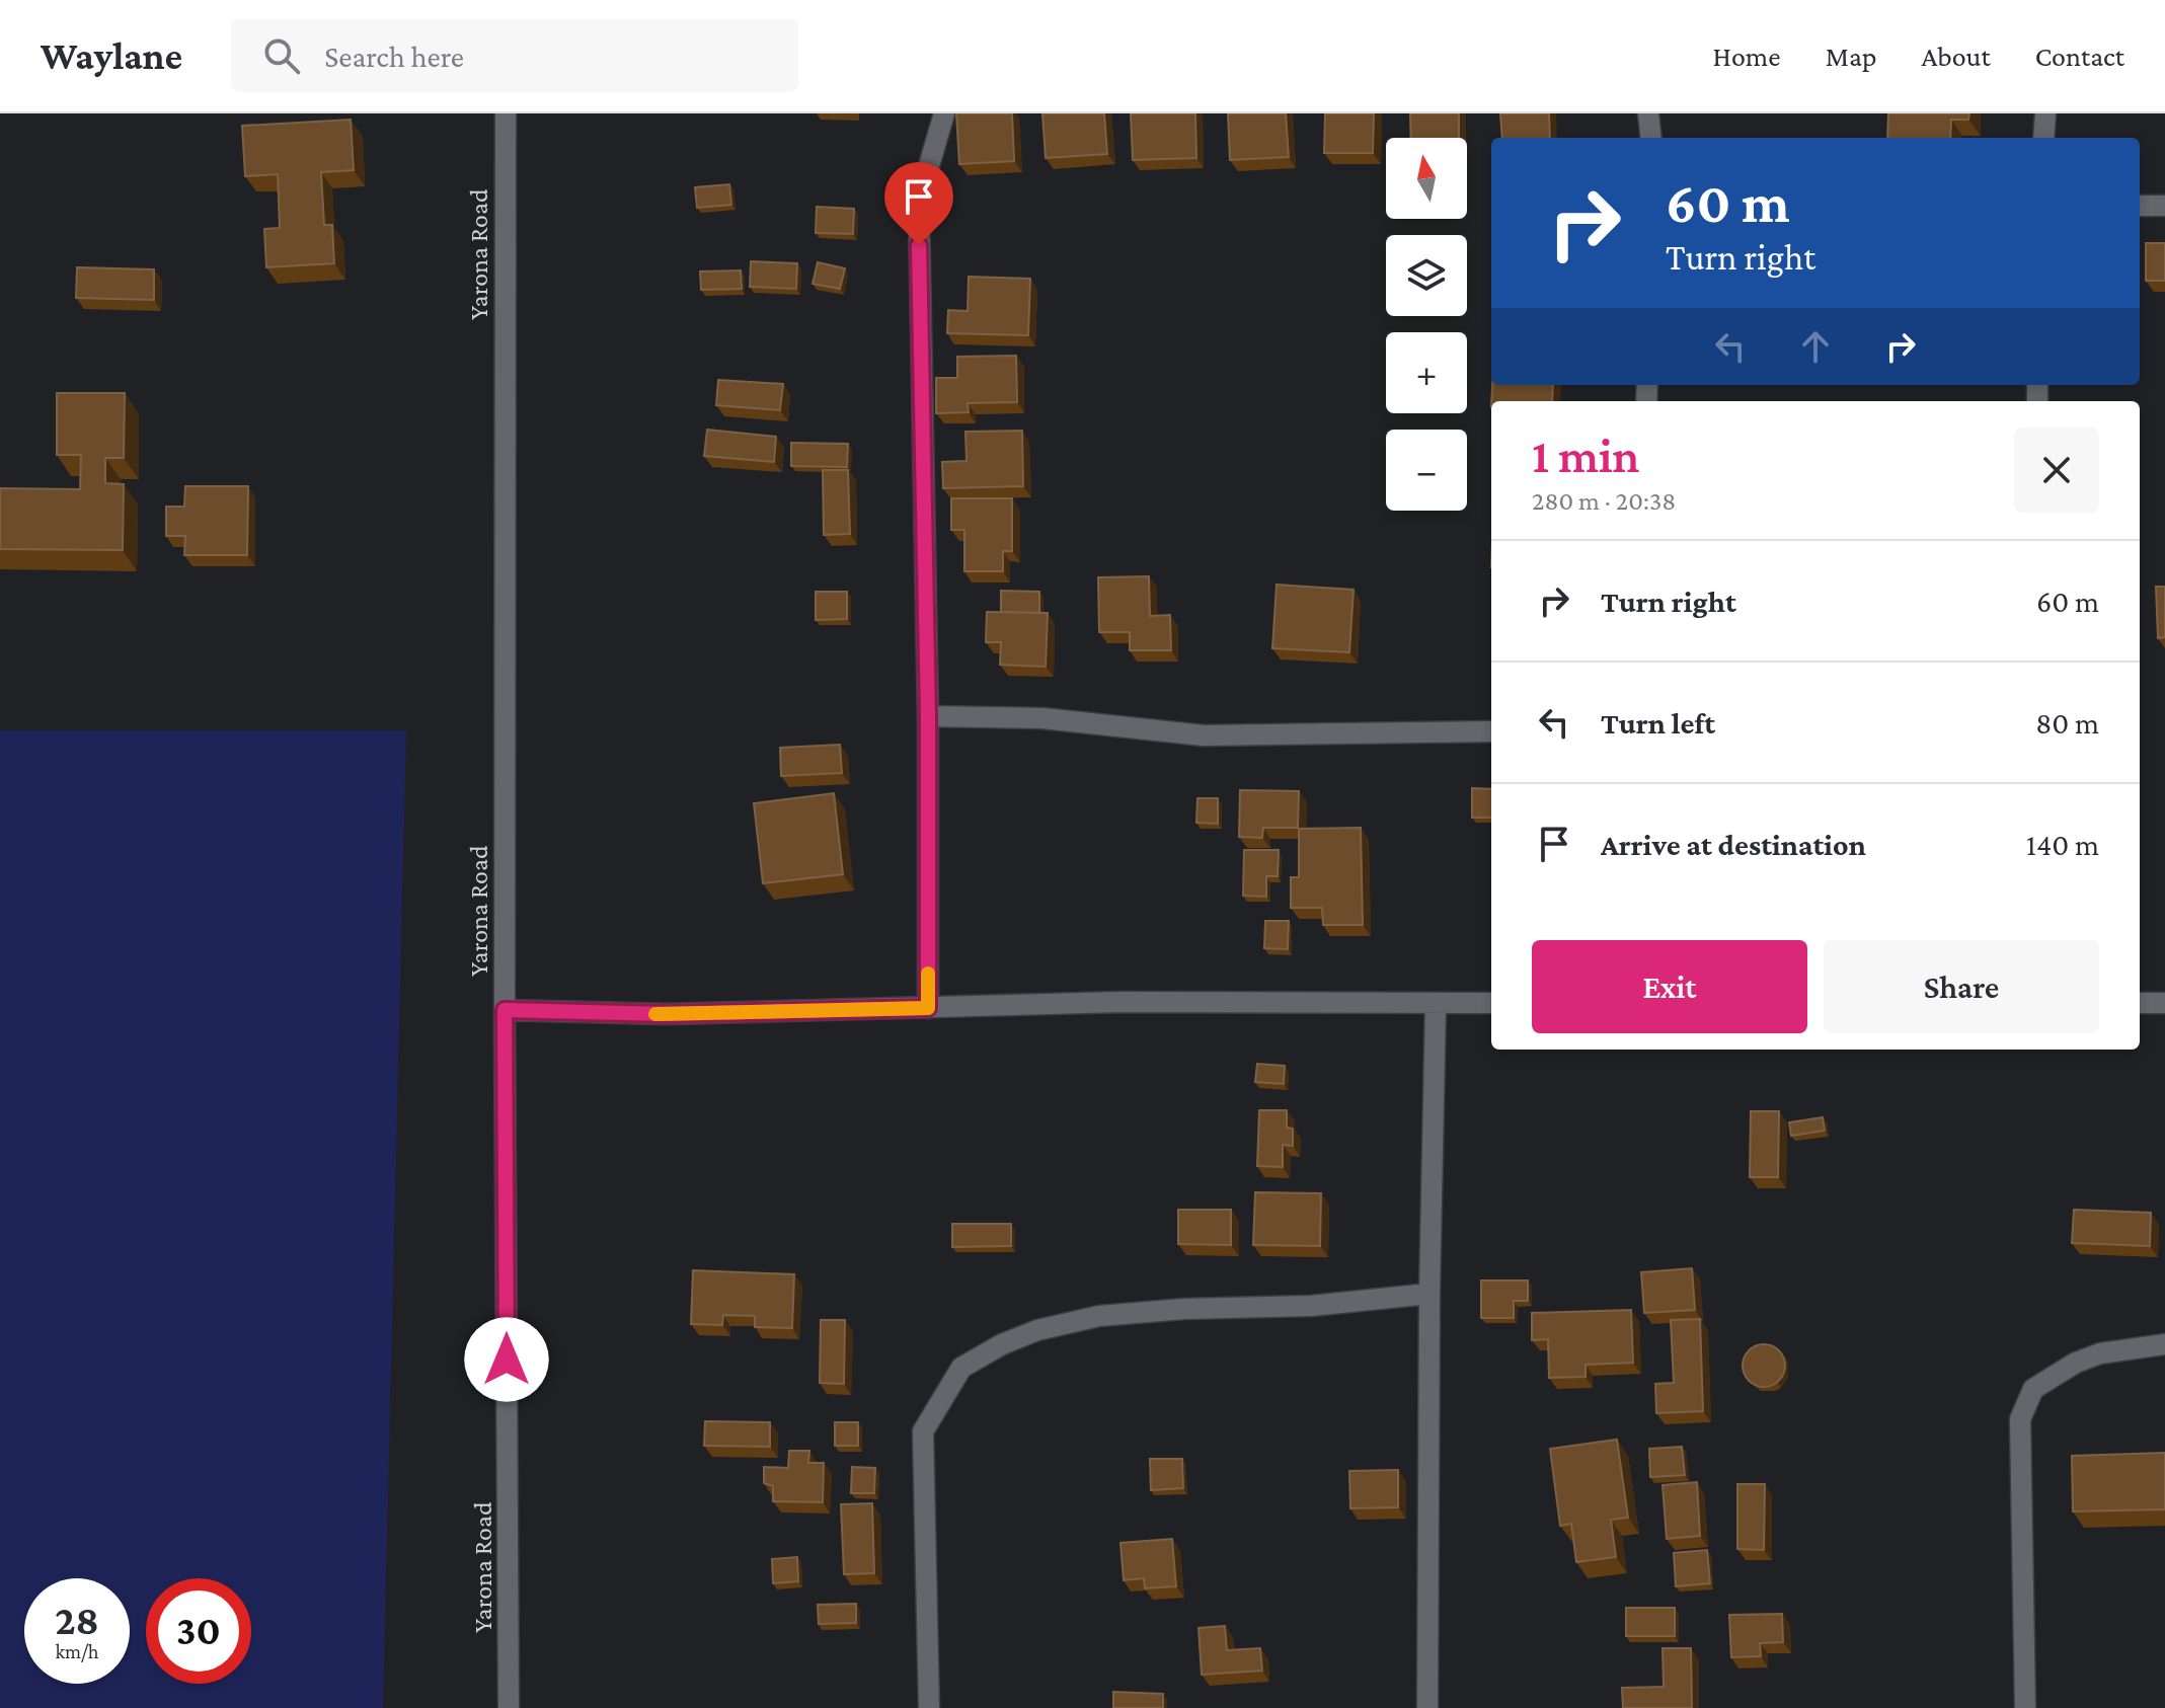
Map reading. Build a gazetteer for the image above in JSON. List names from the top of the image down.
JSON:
{
  "streets": {
    "street": ["Yarona Road"]
  },
  "north": "top",
  "page": {
    "header": "Waylane",
    "search": "Search here",
    "nav": [
      "Home",
      "Map",
      "About",
      "Contact"
    ],
    "map_buttons": ["+", "−"],
    "turn": ["60 m", "Turn right"],
    "heading": ["1 min", "280 m · 20:38"],
    "list": [
      {
        "name": "Turn right",
        "value": "60 m"
      },
      {
        "name": "Turn left",
        "value": "80 m"
      },
      {
        "name": "Arrive at destination",
        "value": "140 m"
      }
    ],
    "buttons": ["Exit", "Share"],
    "speed": "28 km/h",
    "limit": "30"
  }
}
